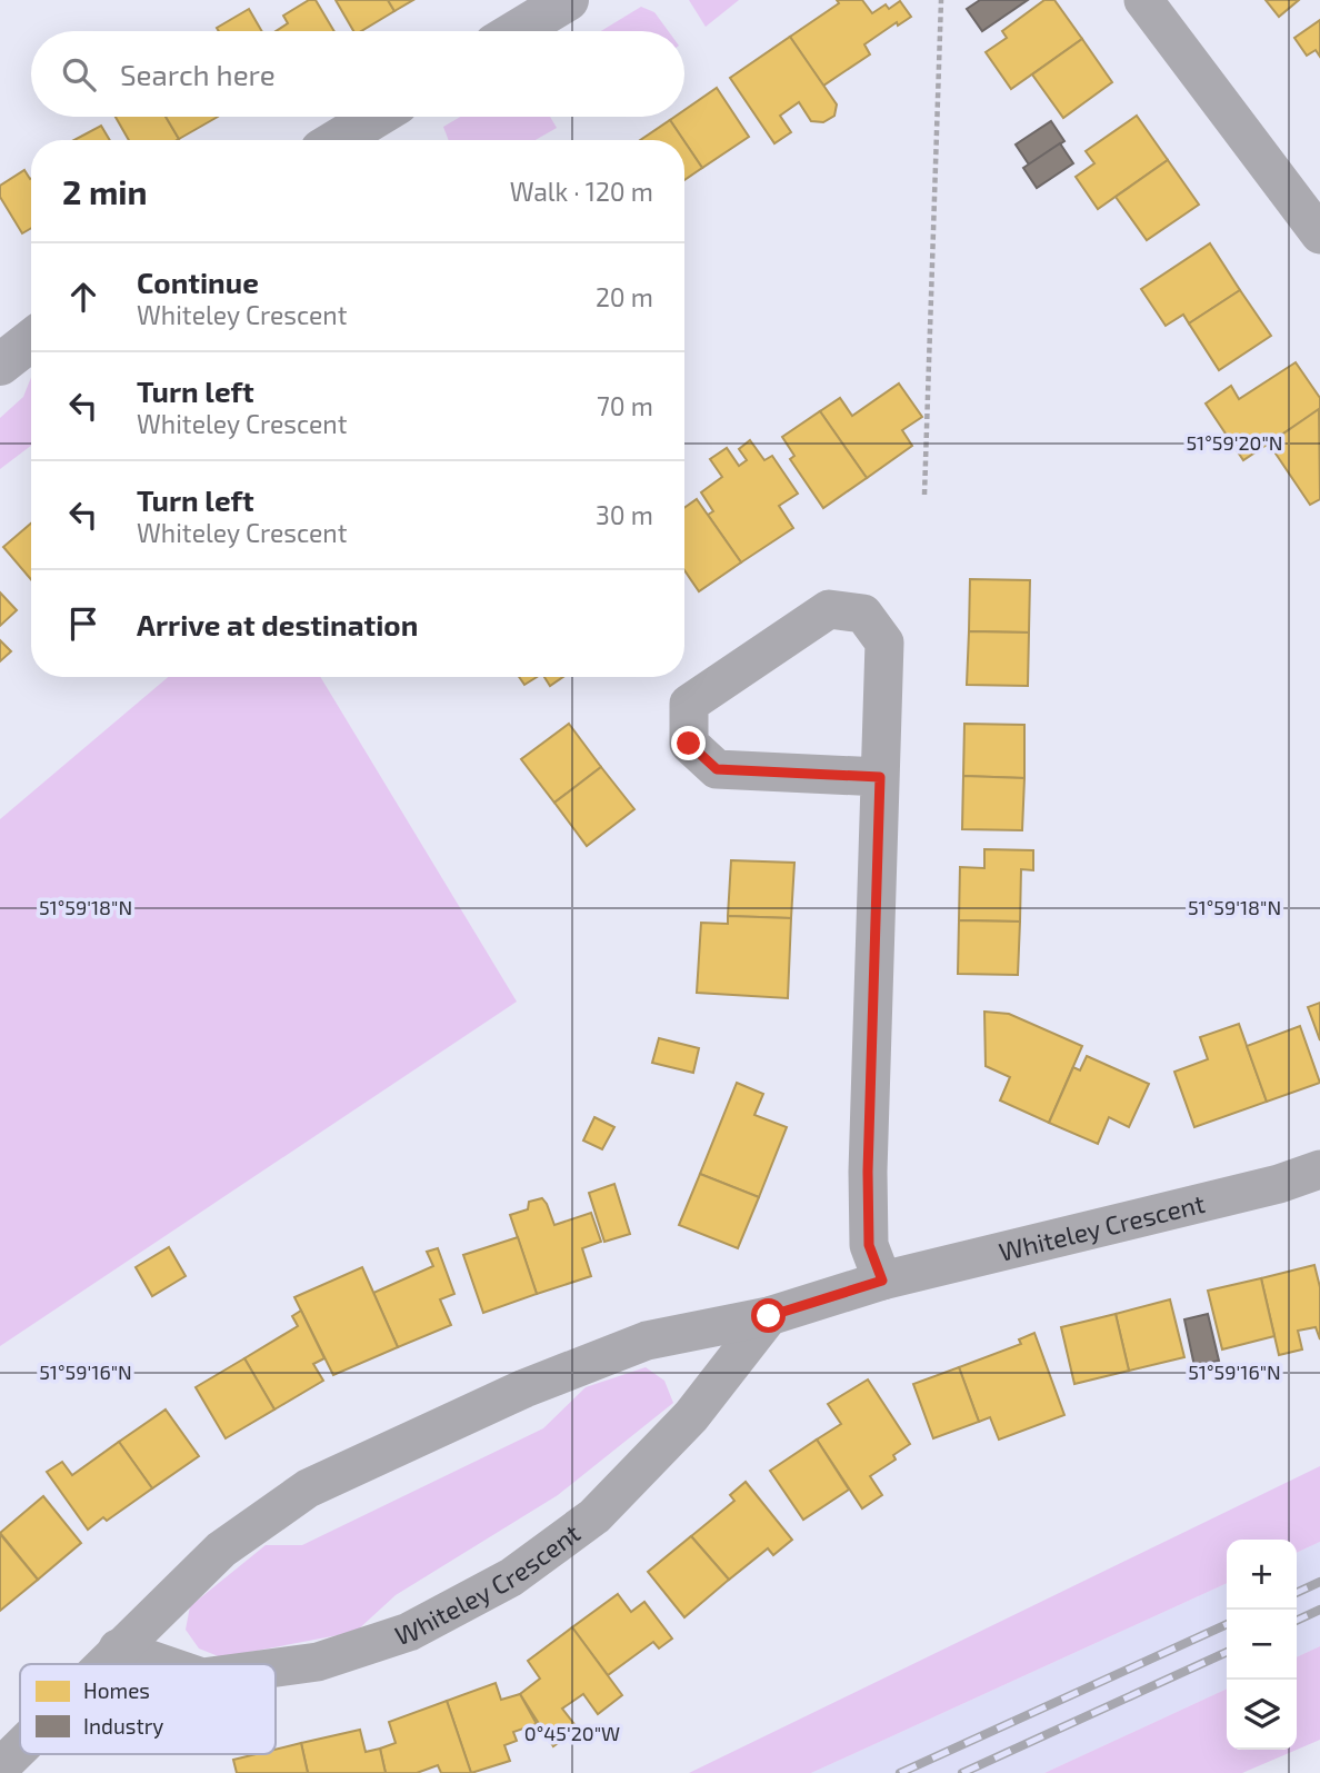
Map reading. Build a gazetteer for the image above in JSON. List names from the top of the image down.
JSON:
{
  "streets": {
    "street": ["Whiteley Crescent"]
  },
  "legend": ["Homes", "Industry"],
  "page": {
    "search": "Search here",
    "heading": ["2 min", "Walk · 120 m"],
    "list": [
      ["Continue", "Whiteley Crescent", "20 m"],
      ["Turn left", "Whiteley Crescent", "70 m"],
      ["Turn left", "Whiteley Crescent", "30 m"],
      "Arrive at destination"
    ],
    "map_buttons": ["+", "−"]
  },
  "coordinates": [
    "51°59'20\"N",
    "51°59'18\"N",
    "51°59'16\"N",
    "0°45'20\"W"
  ]
}
